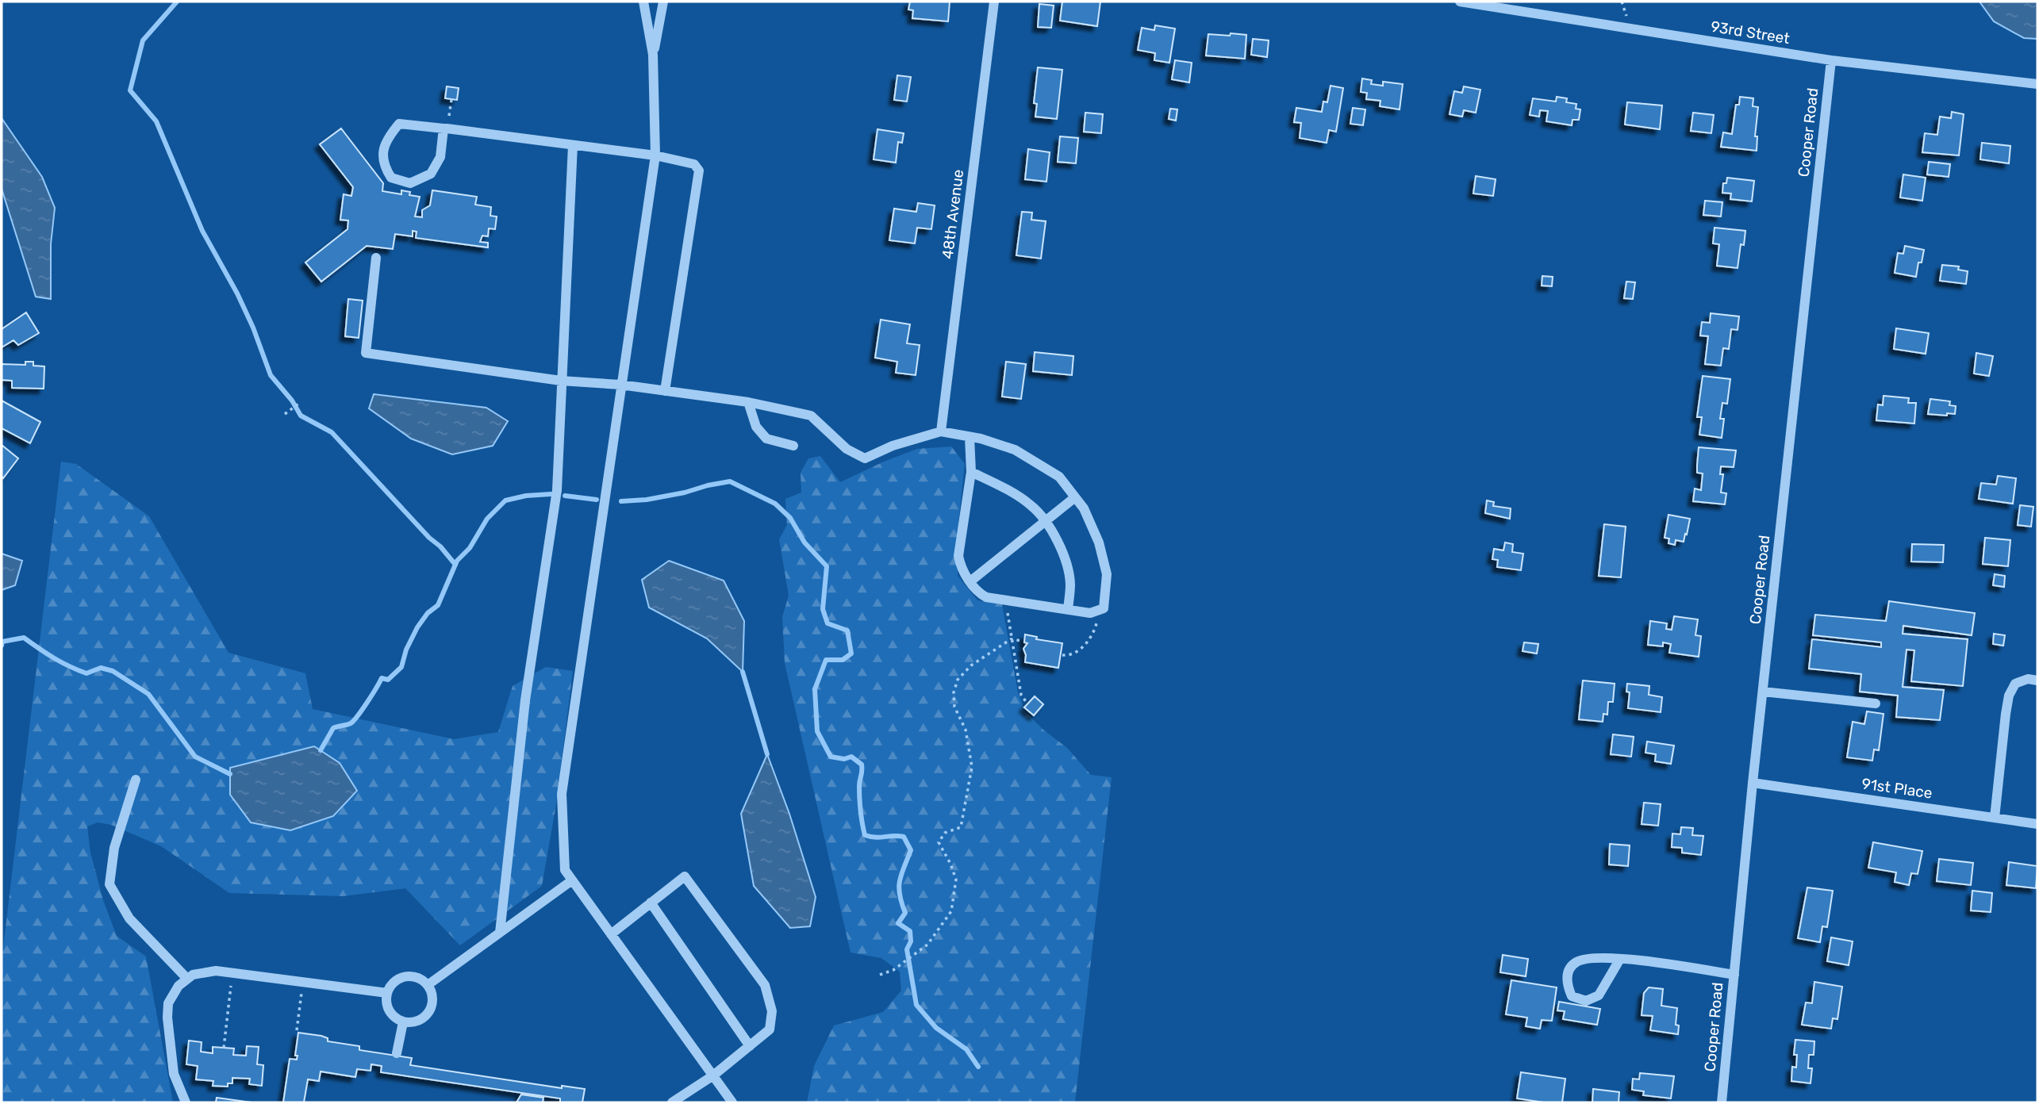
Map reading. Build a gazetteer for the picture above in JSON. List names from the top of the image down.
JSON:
{
  "streets": {
    "street": [
      "93rd Street",
      "Cooper Road",
      "48th Avenue",
      "91st Place"
    ]
  },
  "crossings": [
    ["93rd Street", "Cooper Road"],
    ["Cooper Road", "91st Place"]
  ]
}
